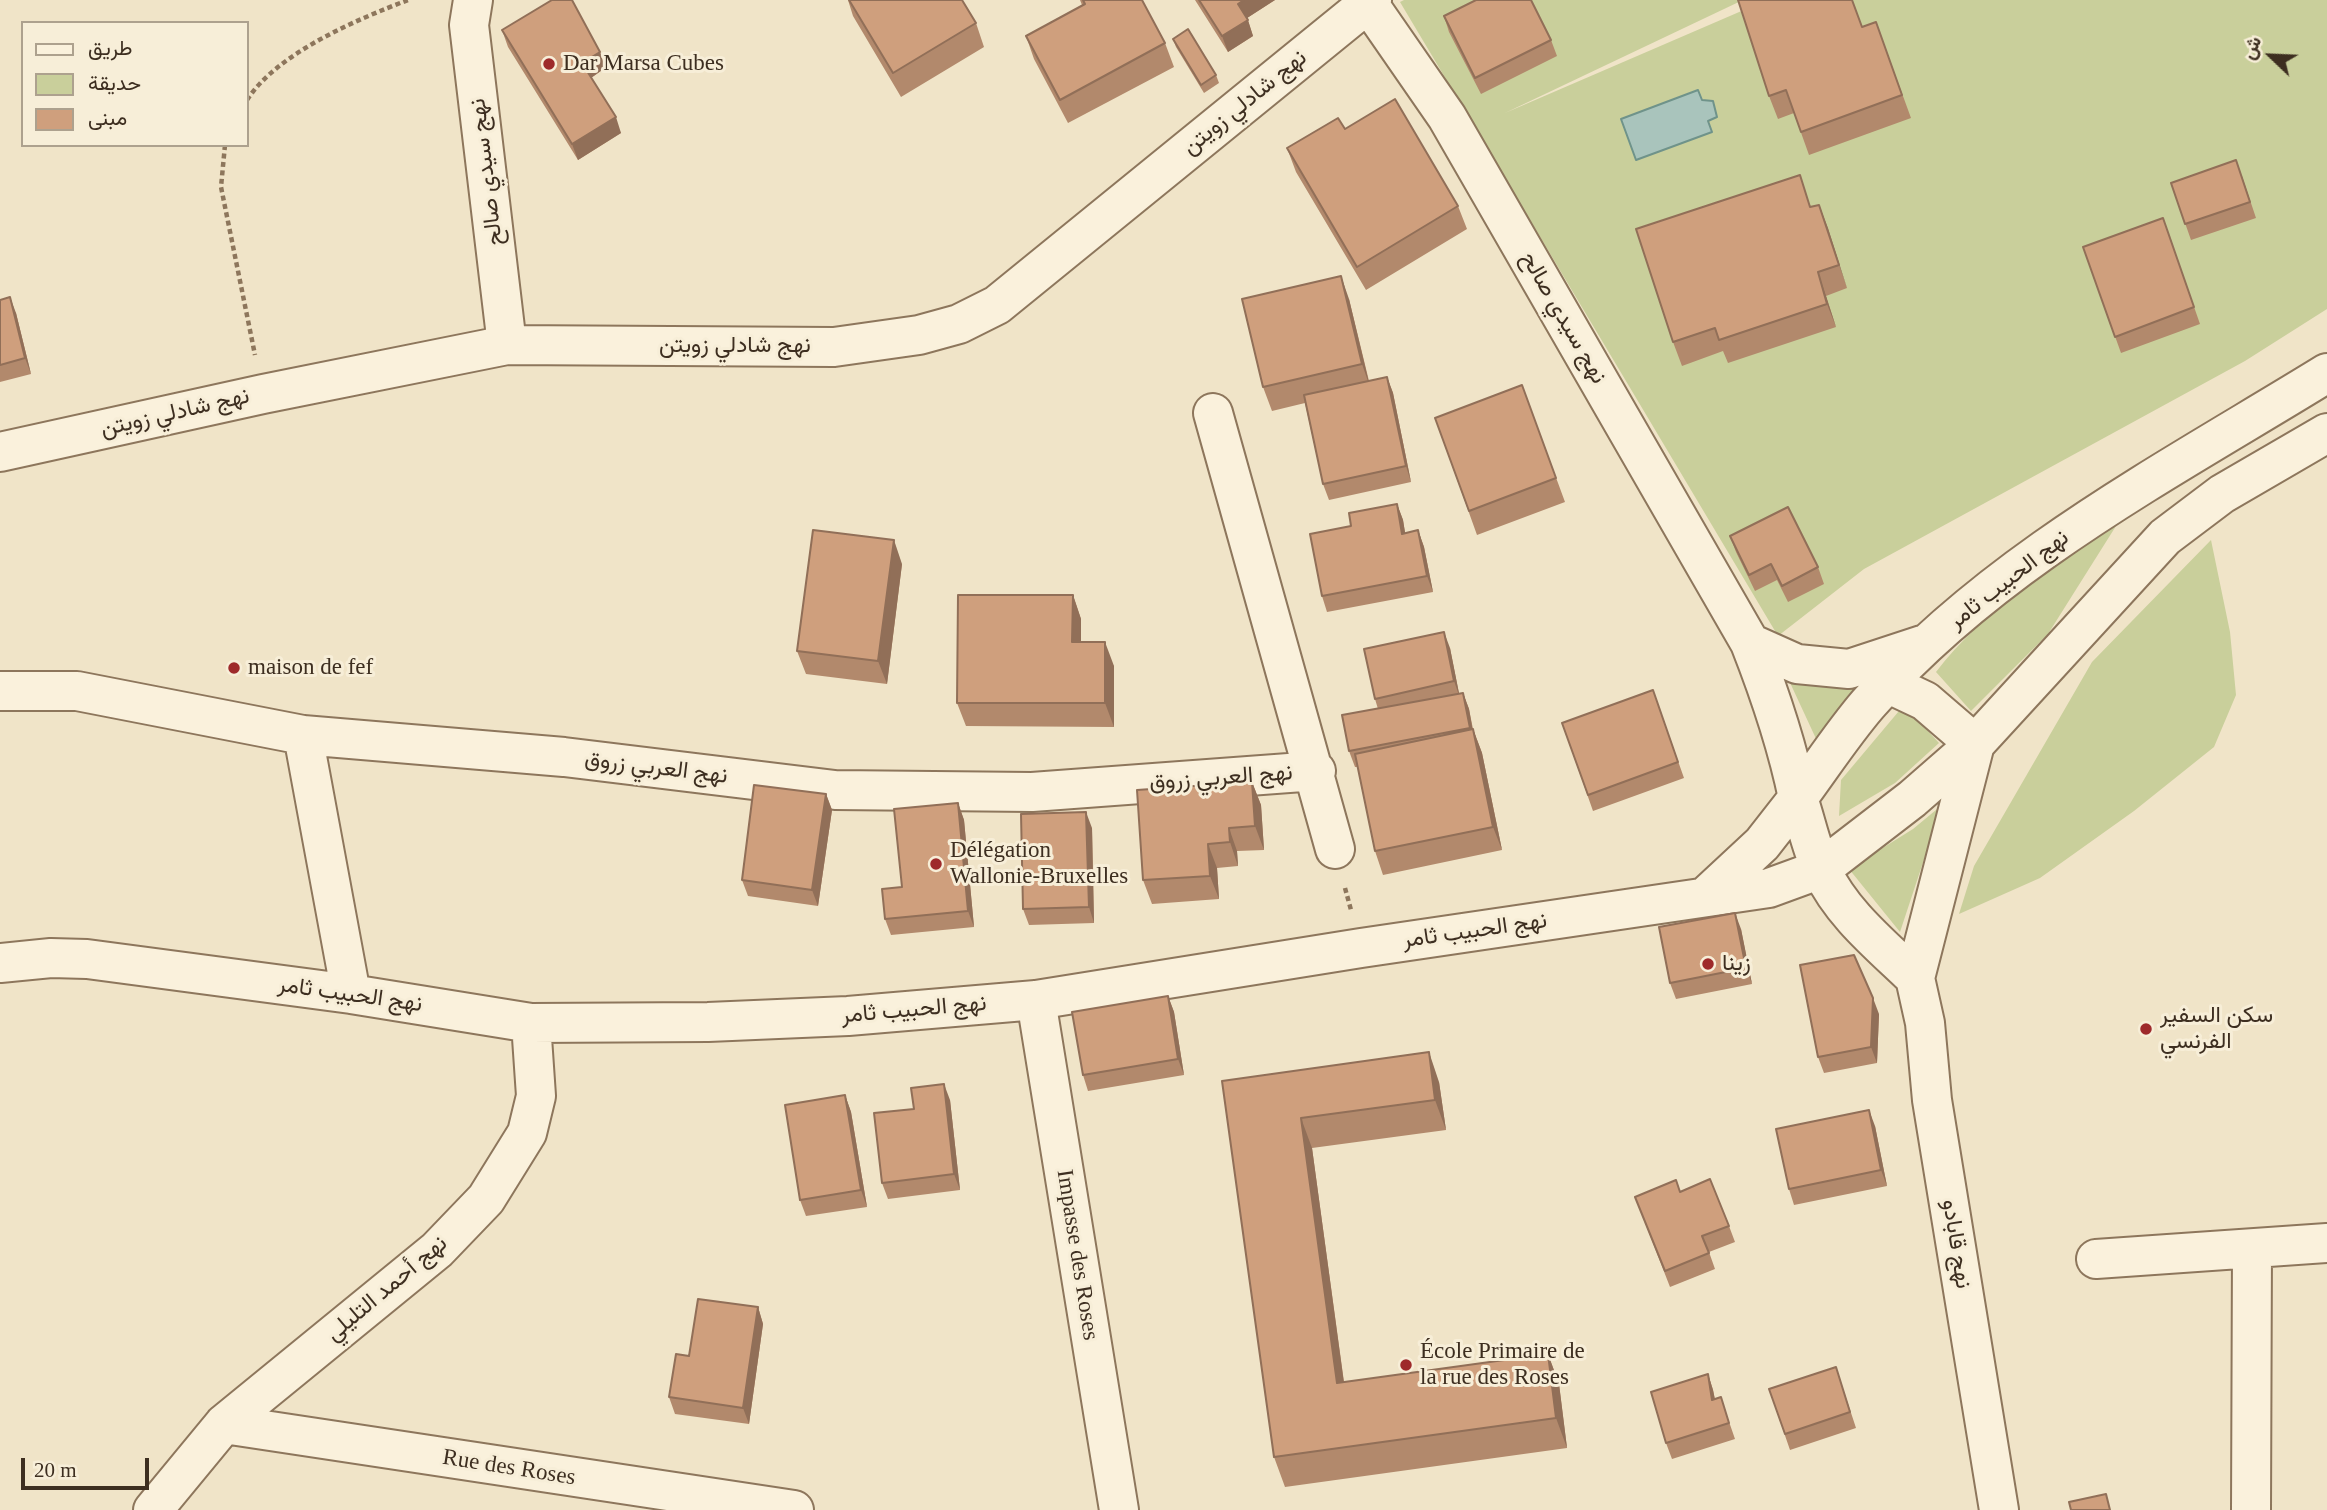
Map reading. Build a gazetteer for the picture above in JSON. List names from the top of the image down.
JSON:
{
  "streets": {
    "street": [
      "نهج شادلي زويتن",
      "نهج سيدي صالح",
      "نهج الحبيب ثامر",
      "نهج العربي زروق",
      "نهج قابادو",
      "Impasse des Roses",
      "نهج أحمد التليلي",
      "Rue des Roses"
    ]
  },
  "crossings": [
    ["نهج شادلي زويتن", "نهج سيدي صالح"],
    ["نهج سيدي صالح", "نهج الحبيب ثامر"],
    ["نهج الحبيب ثامر", "Impasse des Roses"],
    ["نهج الحبيب ثامر", "نهج أحمد التليلي"],
    ["نهج أحمد التليلي", "Rue des Roses"]
  ],
  "places": [
    "Dar Marsa Cubes",
    "maison de fef",
    "Délégation Wallonie-Bruxelles",
    "زينا",
    "سكن السفير الفرنسي",
    "École Primaire de la rue des Roses"
  ],
  "legend": ["طريق", "حديقة", "مبنى"],
  "scale_bar": "20 m",
  "north": "top left"
}
